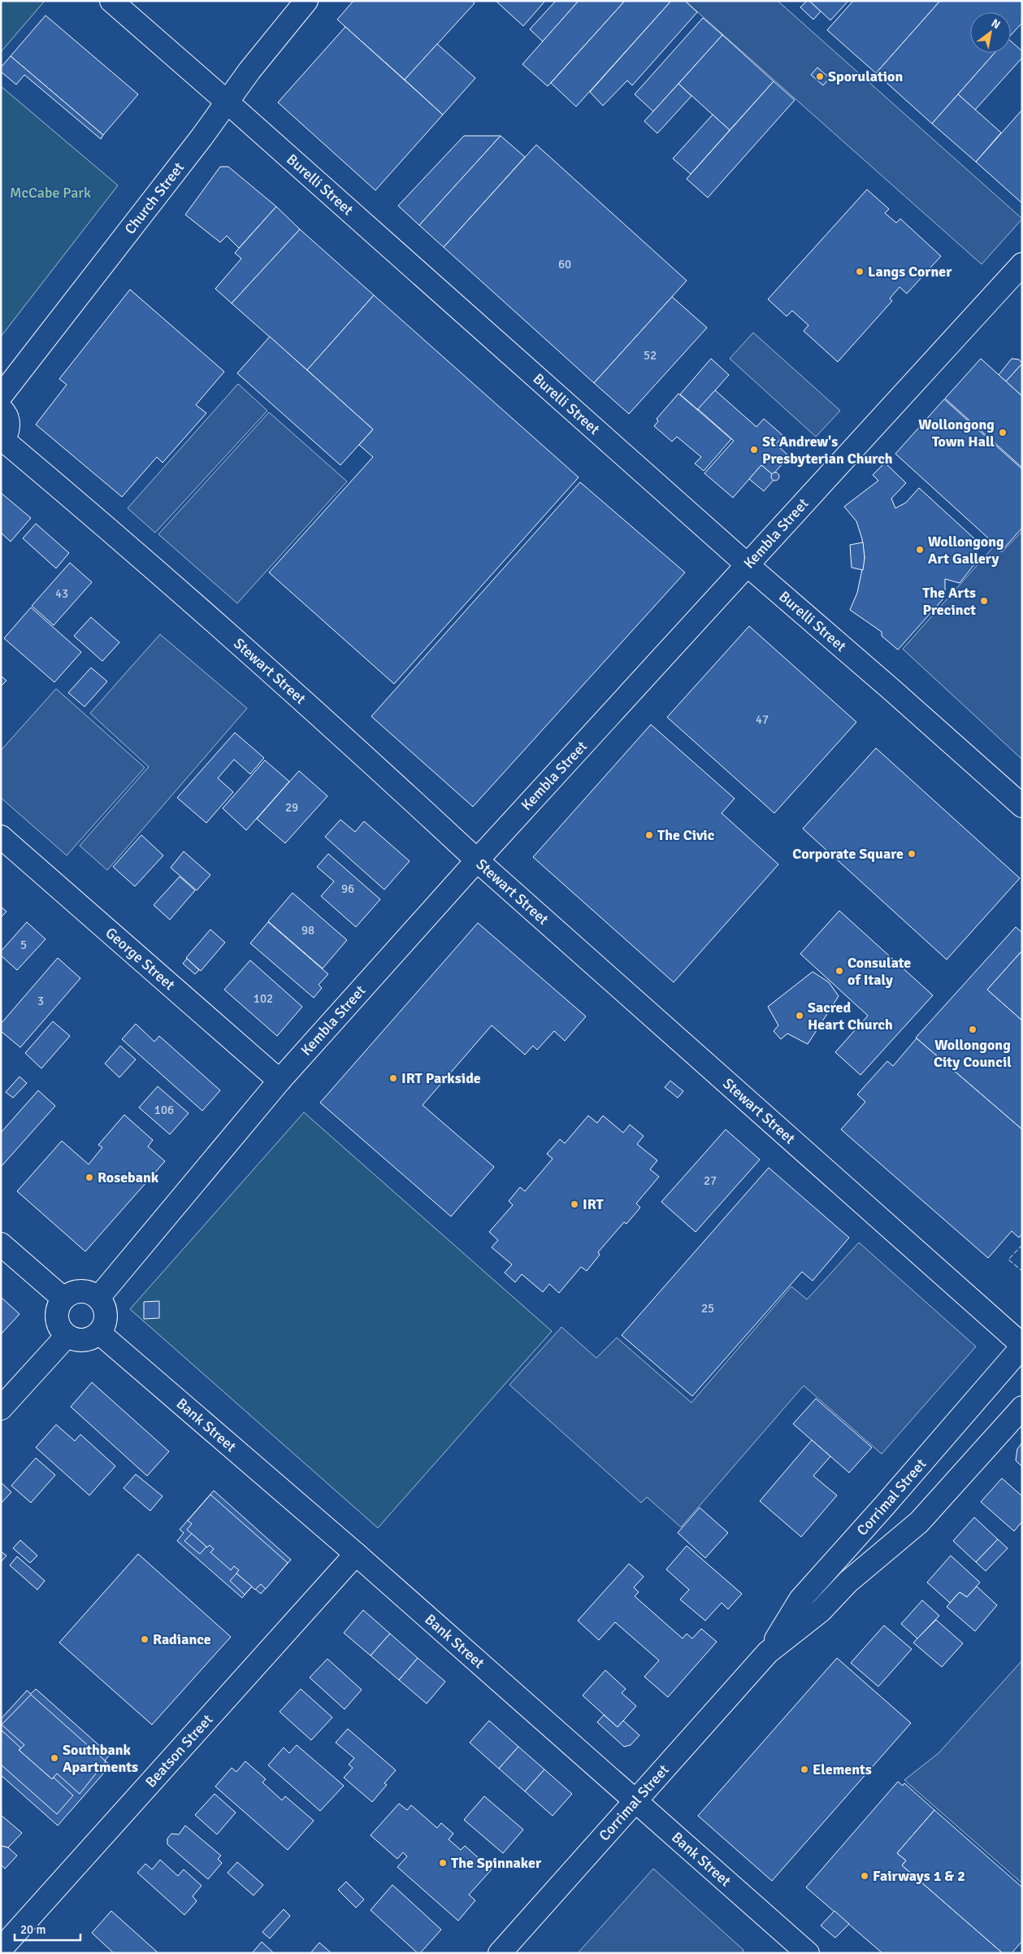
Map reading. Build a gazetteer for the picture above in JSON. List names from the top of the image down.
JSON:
{
  "streets": {
    "street": [
      "Burelli Street",
      "Church Street",
      "Kembla Street",
      "Stewart Street",
      "George Street",
      "Bank Street",
      "Corrimal Street",
      "Beatson Street"
    ]
  },
  "crossings": [
    ["Burelli Street", "Church Street"],
    ["Burelli Street", "Kembla Street"],
    ["Kembla Street", "Stewart Street"],
    ["Kembla Street", "George Street"],
    ["Kembla Street", "Bank Street"],
    ["Stewart Street", "Corrimal Street"],
    ["Bank Street", "Corrimal Street"],
    ["Bank Street", "Beatson Street"]
  ],
  "parks": ["McCabe Park"],
  "places": [
    "Sporulation",
    "Langs Corner",
    "Wollongong Town Hall",
    "St Andrew's Presbyterian Church",
    "Wollongong Art Gallery",
    "The Arts Precinct",
    "The Civic",
    "Corporate Square",
    "Consulate of Italy",
    "Sacred Heart Church",
    "Wollongong City Council",
    "IRT Parkside",
    "Rosebank",
    "IRT",
    "Radiance",
    "Southbank Apartments",
    "Elements",
    "The Spinnaker",
    "Fairways 1 & 2"
  ],
  "house_numbers": [
    "60",
    "52",
    "43",
    "47",
    "29",
    "96",
    "98",
    "5",
    "102",
    "3",
    "106",
    "27",
    "25"
  ],
  "scale_bar": "20 m",
  "north": "top right"
}
